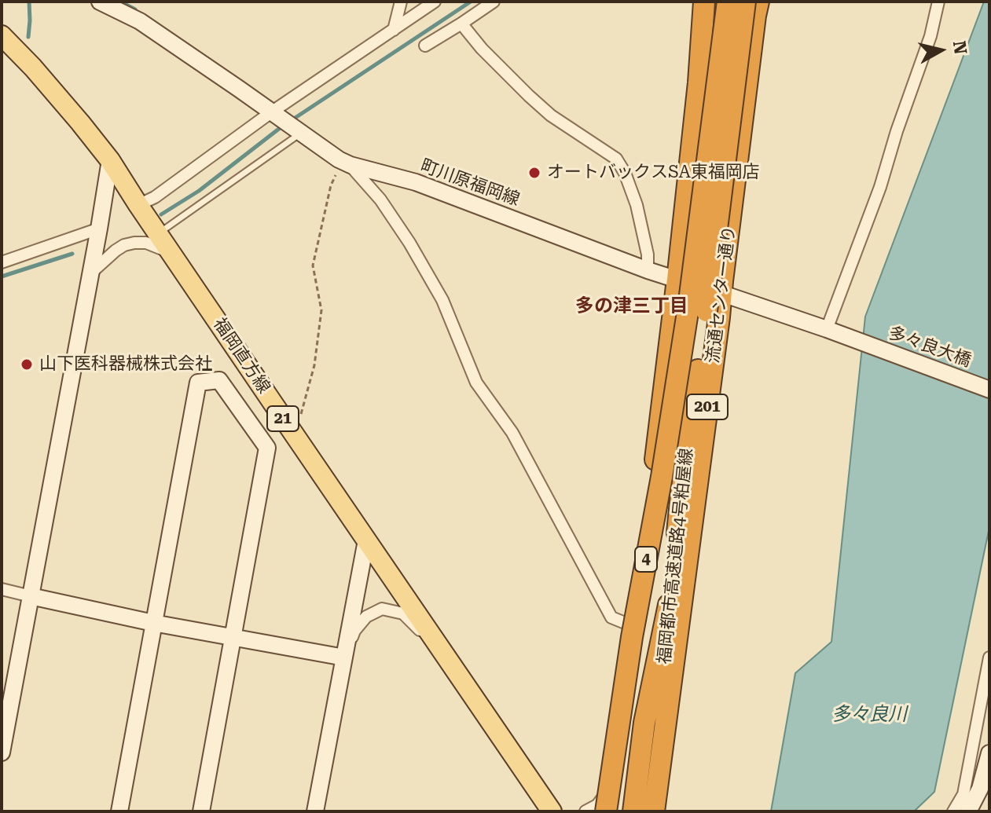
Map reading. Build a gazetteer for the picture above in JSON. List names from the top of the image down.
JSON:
{
  "streets": {
    "highway": [
      "流通センター通り",
      "201",
      "福岡都市高速道路4号粕屋線",
      "4"
    ],
    "main road": ["福岡直方線", "21"],
    "street": ["町川原福岡線", "多々良大橋"]
  },
  "crossings": [
    ["町川原福岡線", "流通センター通り"],
    ["町川原福岡線", "多々良大橋"],
    ["町川原福岡線", "201"],
    ["流通センター通り", "福岡都市高速道路4号粕屋線"],
    ["201", "福岡都市高速道路4号粕屋線"]
  ],
  "districts": ["多の津三丁目"],
  "water": ["多々良川"],
  "places": ["オートバックスSA東福岡店", "山下医科器械株式会社"],
  "north": "right"
}
